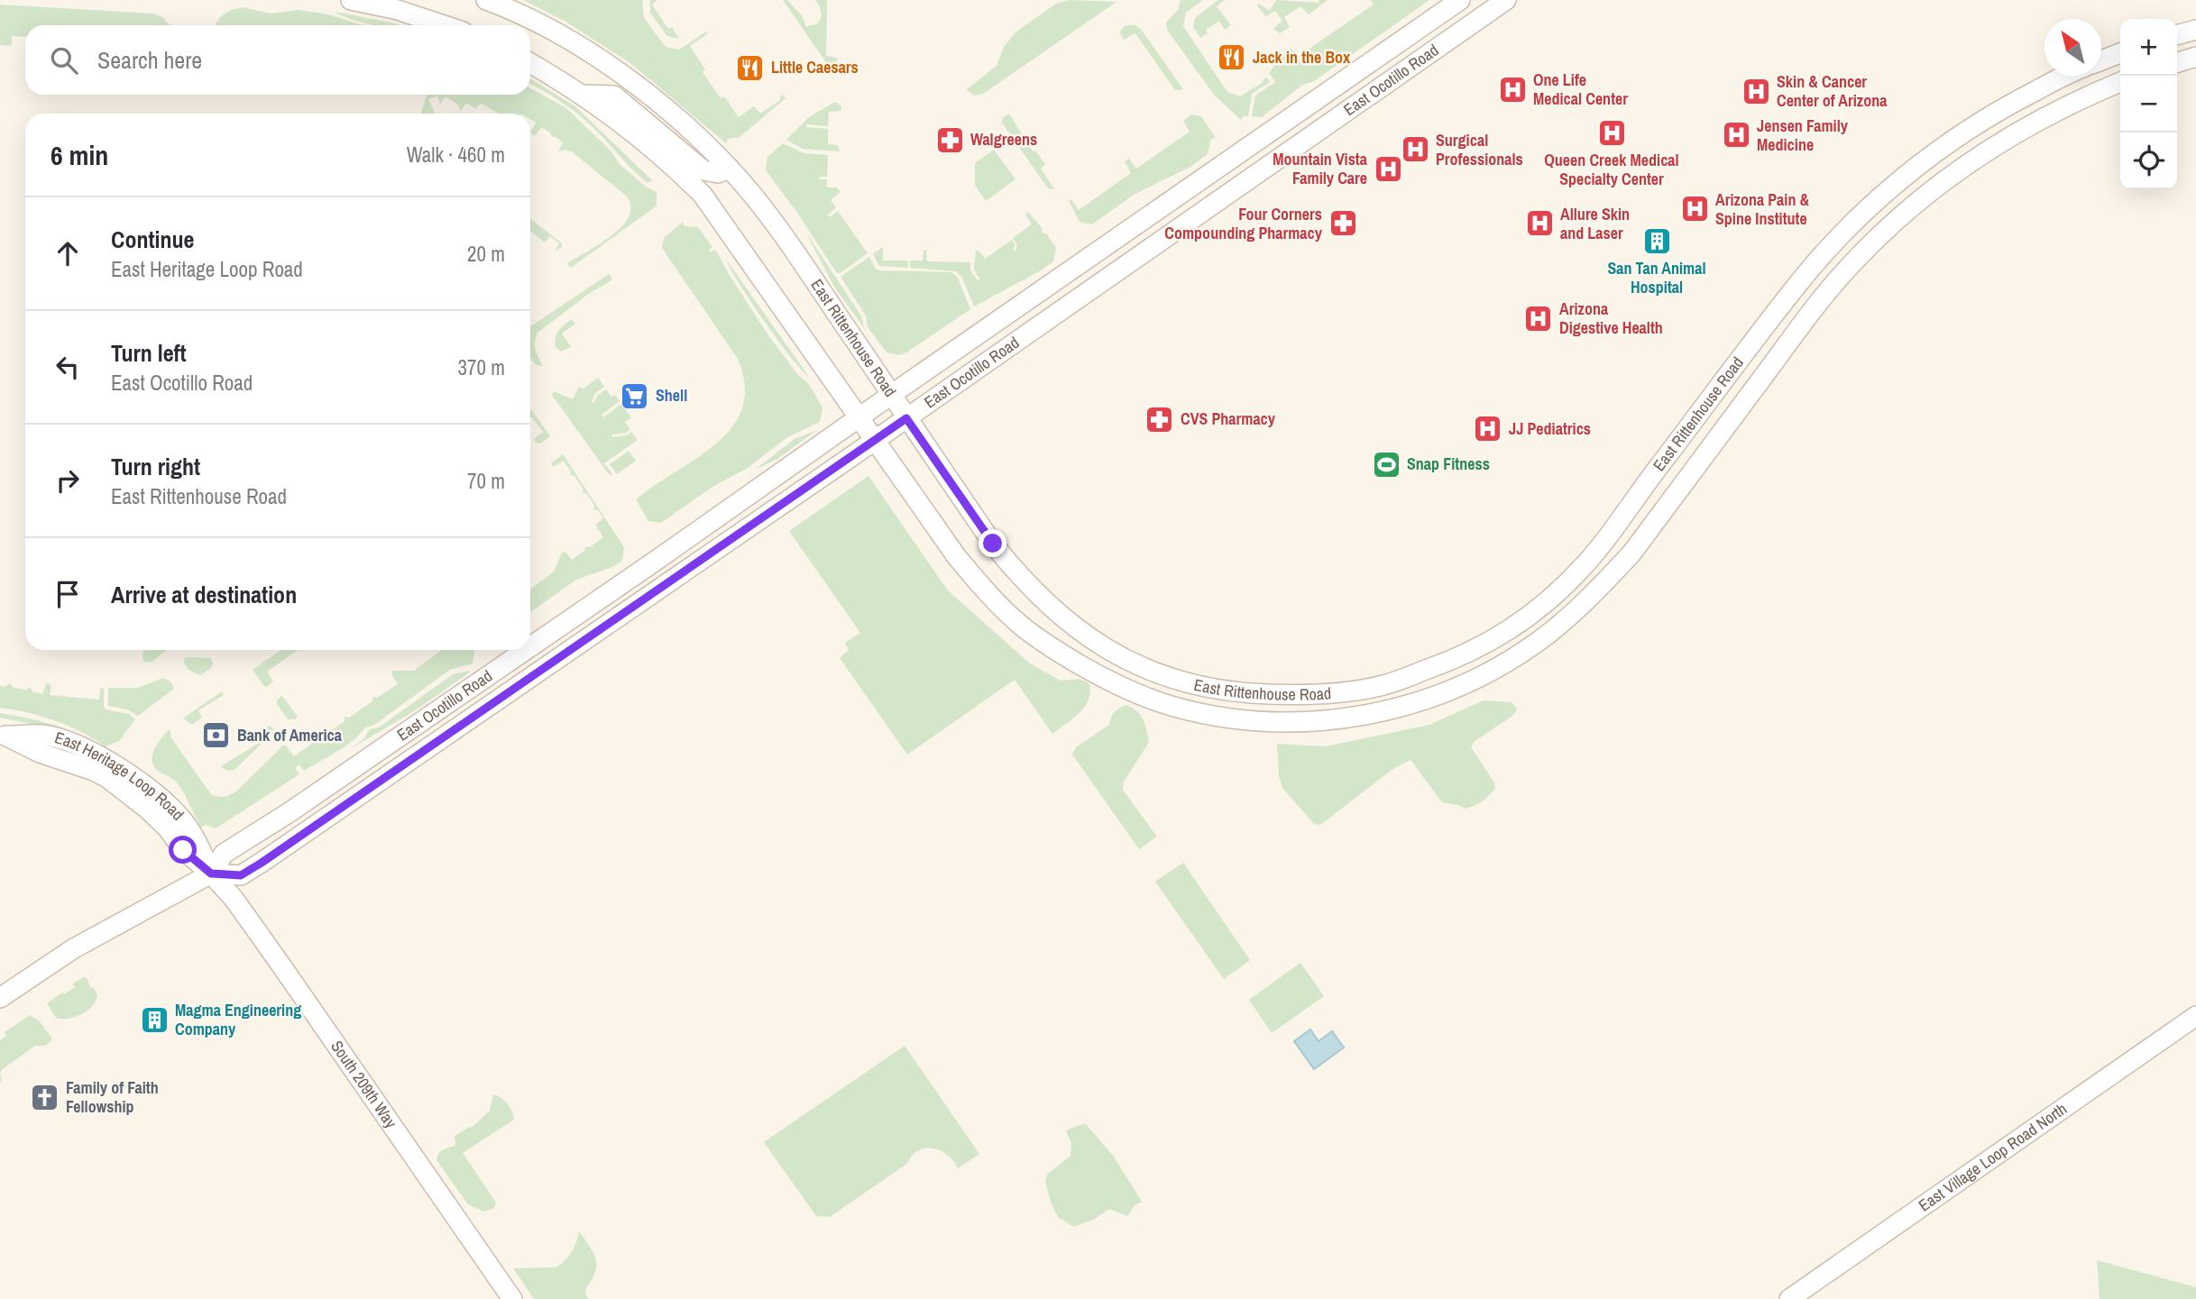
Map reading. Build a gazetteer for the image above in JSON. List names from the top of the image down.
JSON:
{
  "streets": {
    "main road": [
      "East Ocotillo Road",
      "East Rittenhouse Road",
      "East Heritage Loop Road",
      "South 209th Way",
      "East Village Loop Road North"
    ]
  },
  "crossings": [
    ["East Ocotillo Road", "East Rittenhouse Road"],
    ["East Ocotillo Road", "East Heritage Loop Road"],
    ["East Ocotillo Road", "South 209th Way"],
    ["East Heritage Loop Road", "South 209th Way"]
  ],
  "places": {
    "restaurant": ["Jack in the Box", "Little Caesars"],
    "hospital": [
      "One Life Medical Center",
      "Skin & Cancer Center of Arizona",
      "Queen Creek Medical Specialty Center",
      "Jensen Family Medicine",
      "Surgical Professionals",
      "Mountain Vista Family Care",
      "Arizona Pain & Spine Institute",
      "Allure Skin and Laser",
      "Arizona Digestive Health",
      "JJ Pediatrics"
    ],
    "pharmacy": ["Walgreens", "Four Corners Compounding Pharmacy", "CVS Pharmacy"],
    "building": ["San Tan Animal Hospital", "Magma Engineering Company"],
    "supermarket": ["Shell"],
    "sports": ["Snap Fitness"],
    "bank": ["Bank of America"],
    "church": ["Family of Faith Fellowship"]
  },
  "north": "top left",
  "page": {
    "map_buttons": ["+", "−"],
    "search": "Search here",
    "heading": ["6 min", "Walk · 460 m"],
    "list": [
      ["Continue", "East Heritage Loop Road", "20 m"],
      ["Turn left", "East Ocotillo Road", "370 m"],
      ["Turn right", "East Rittenhouse Road", "70 m"],
      "Arrive at destination"
    ]
  }
}
